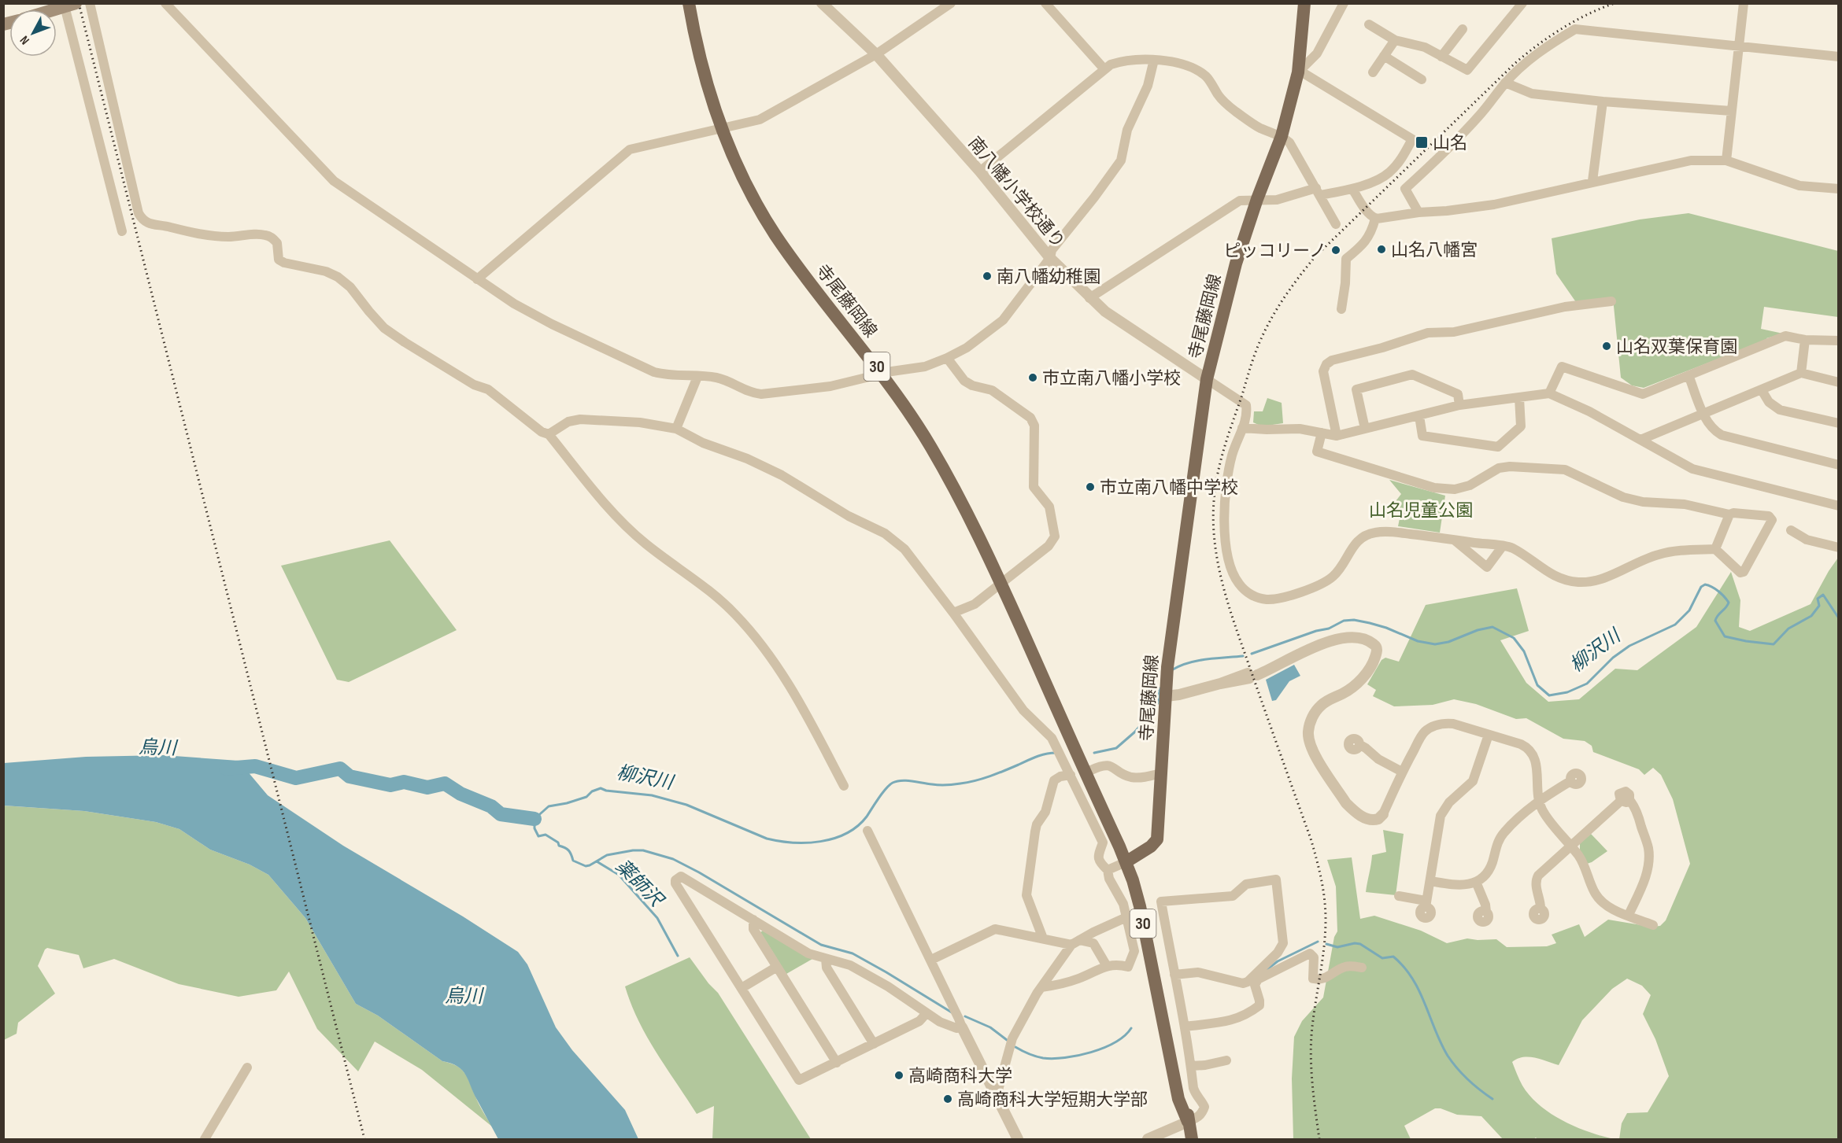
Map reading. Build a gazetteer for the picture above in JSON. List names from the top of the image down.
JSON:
{
  "streets": {
    "main road": ["寺尾藤岡線", "30"],
    "street": ["南八幡小学校通り"]
  },
  "crossings": [
    ["南八幡小学校通り", "寺尾藤岡線"]
  ],
  "water": ["柳沢川", "烏川", "薬師沢"],
  "parks": ["山名児童公園"],
  "places": {
    "transit": ["山名"],
    "other": [
      "山名八幡宮",
      "ピッコリーノ",
      "南八幡幼稚園",
      "山名双葉保育園",
      "市立南八幡小学校",
      "市立南八幡中学校",
      "高崎商科大学",
      "高崎商科大学短期大学部"
    ]
  },
  "north": "bottom left"
}
